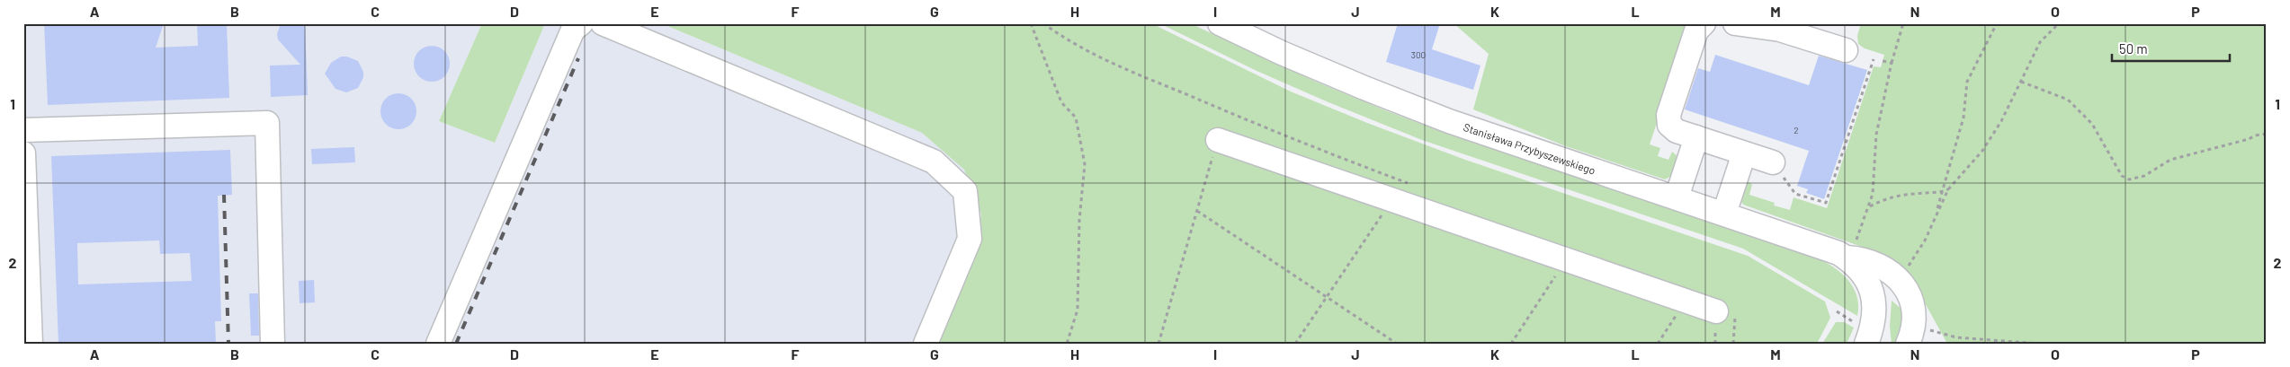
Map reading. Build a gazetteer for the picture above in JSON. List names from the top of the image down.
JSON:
{
  "streets": {
    "street": ["Stanisława Przybyszewskiego"]
  },
  "house_numbers": ["300", "2"],
  "scale_bar": "50 m",
  "grid": {
    "columns": [
      "A",
      "B",
      "C",
      "D",
      "E",
      "F",
      "G",
      "H",
      "I",
      "J",
      "K",
      "L",
      "M",
      "N",
      "O",
      "P"
    ],
    "rows": ["1", "2"]
  }
}
